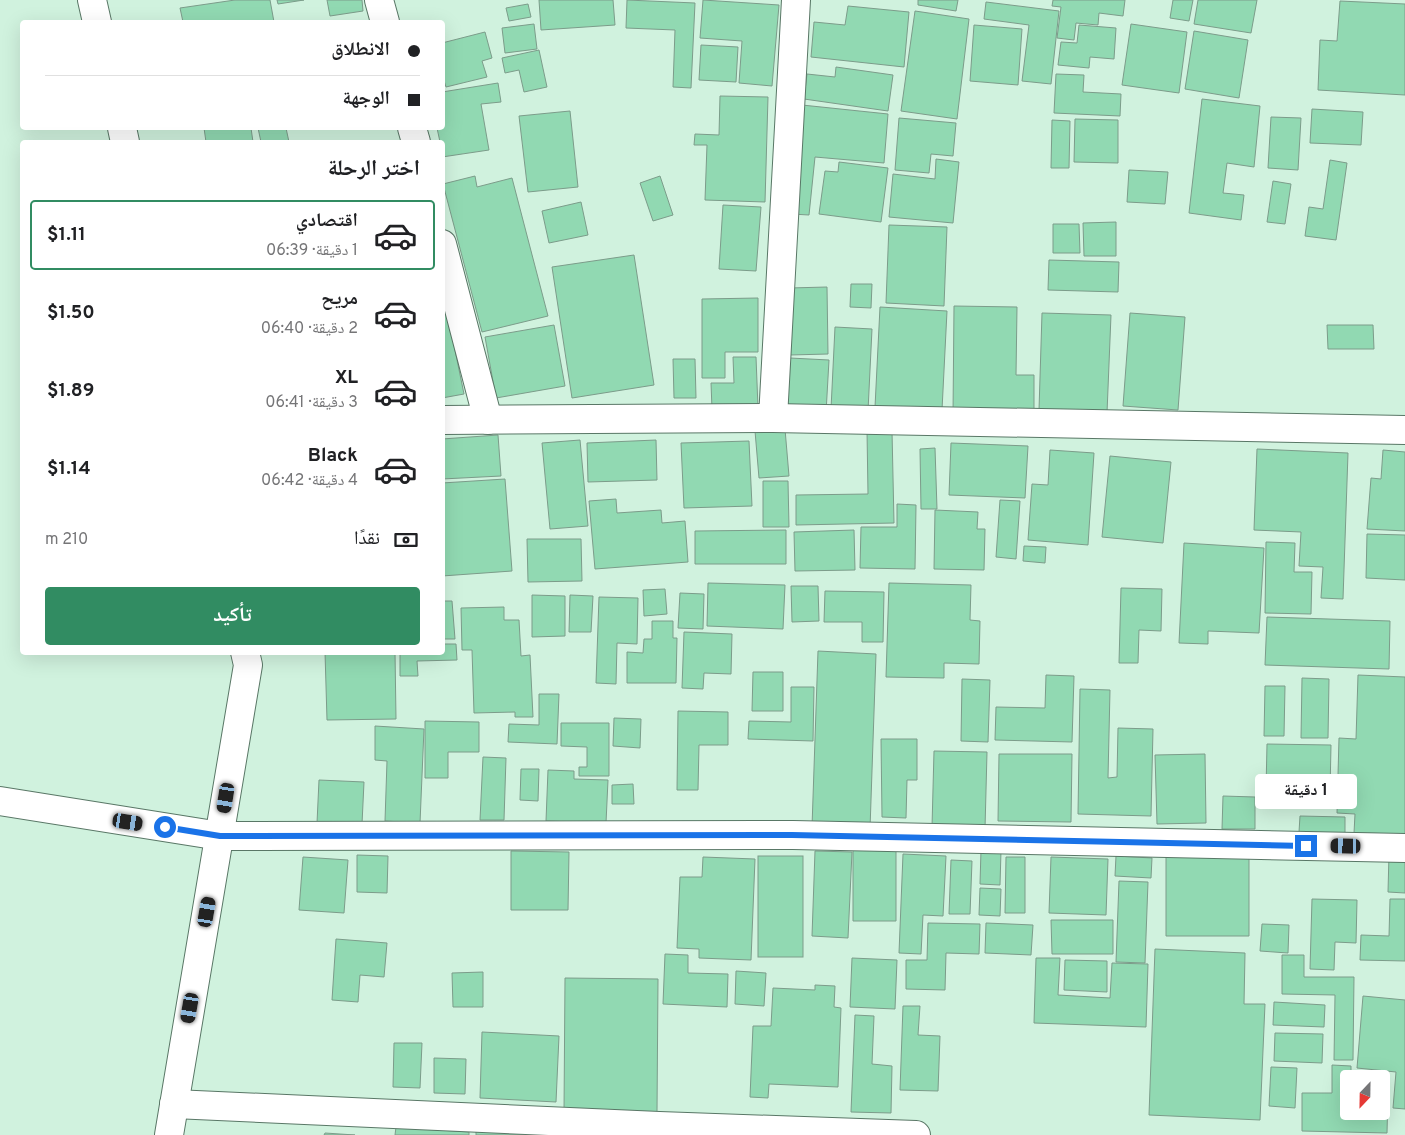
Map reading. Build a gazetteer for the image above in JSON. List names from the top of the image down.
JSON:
{
  "north": "bottom",
  "page": {
    "banner": ["الانطلاق", "الوجهة"],
    "heading": "اختر الرحلة",
    "list": [
      {
        "name": "اقتصادي",
        "note": "1 دقيقة · 06:39",
        "value": "$1.11"
      },
      {
        "name": "مريح",
        "note": "2 دقيقة · 06:40",
        "value": "$1.50"
      },
      {
        "name": "XL",
        "note": "3 دقيقة · 06:41",
        "value": "$1.89"
      },
      {
        "name": "Black",
        "note": "4 دقيقة · 06:42",
        "value": "$1.14"
      }
    ],
    "pay": ["نقدًا", "210 m"],
    "buttons": "تأكيد",
    "bubble": "1 دقيقة"
  }
}
